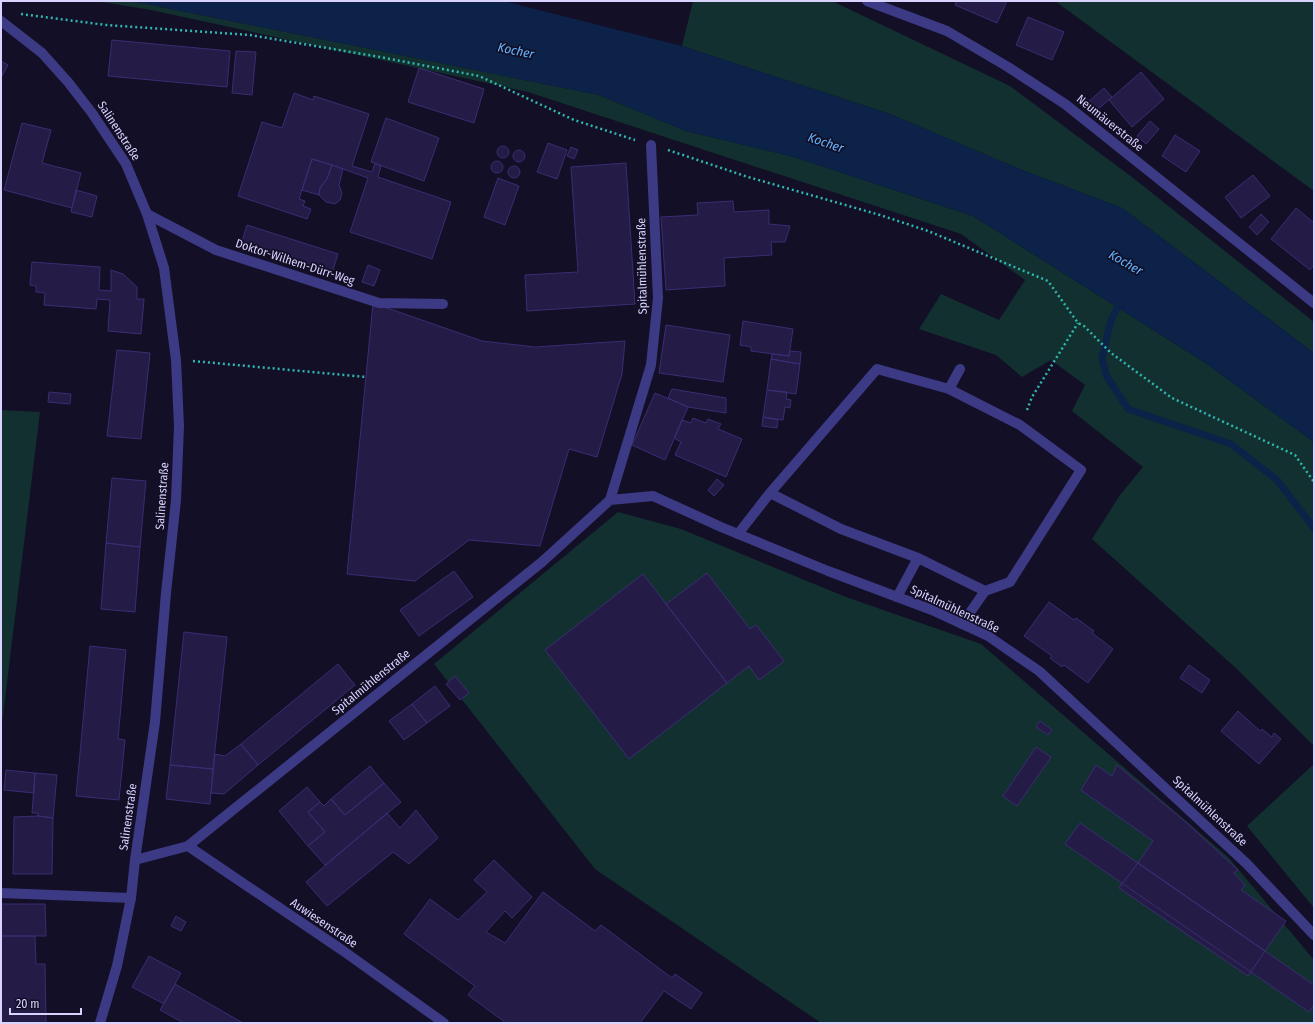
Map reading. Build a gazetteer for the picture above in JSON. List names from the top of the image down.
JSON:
{
  "streets": {
    "street": [
      "Neumäuerstraße",
      "Salinenstraße",
      "Doktor-Wilhem-Dürr-Weg",
      "Spitalmühlenstraße",
      "Auwiesenstraße"
    ]
  },
  "crossings": [
    ["Salinenstraße", "Doktor-Wilhem-Dürr-Weg"],
    ["Salinenstraße", "Spitalmühlenstraße"],
    ["Spitalmühlenstraße", "Auwiesenstraße"]
  ],
  "water": ["Kocher"],
  "scale_bar": "20 m"
}
